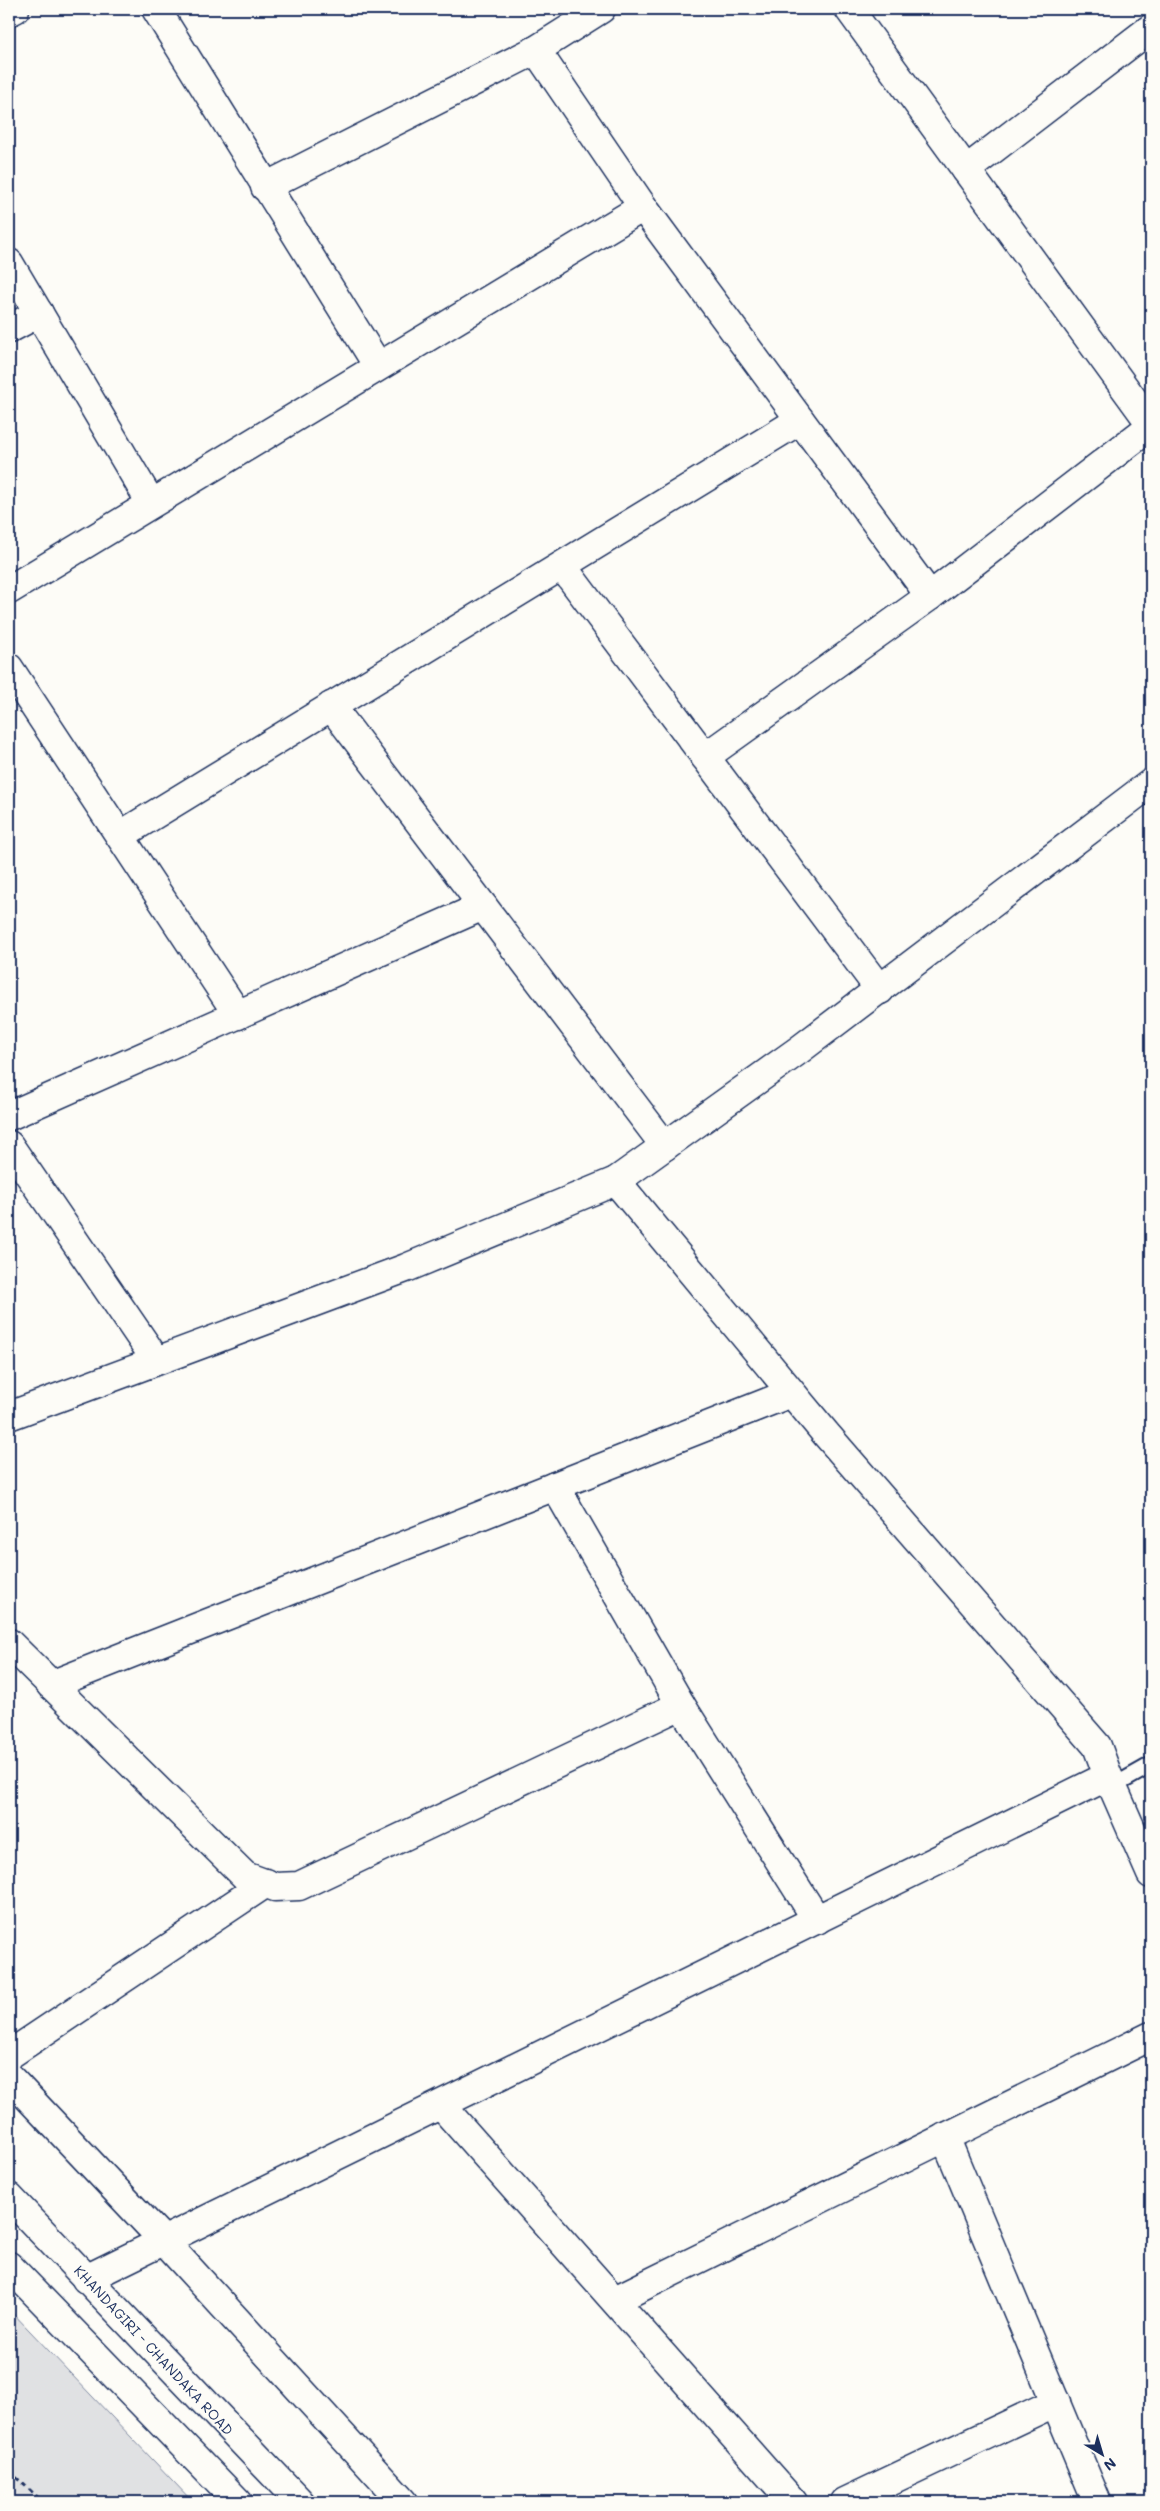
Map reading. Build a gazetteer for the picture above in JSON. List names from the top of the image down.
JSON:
{
  "streets": {
    "street": ["KHANDAGIRI - CHANDAKA ROAD"]
  },
  "north": "bottom right"
}
